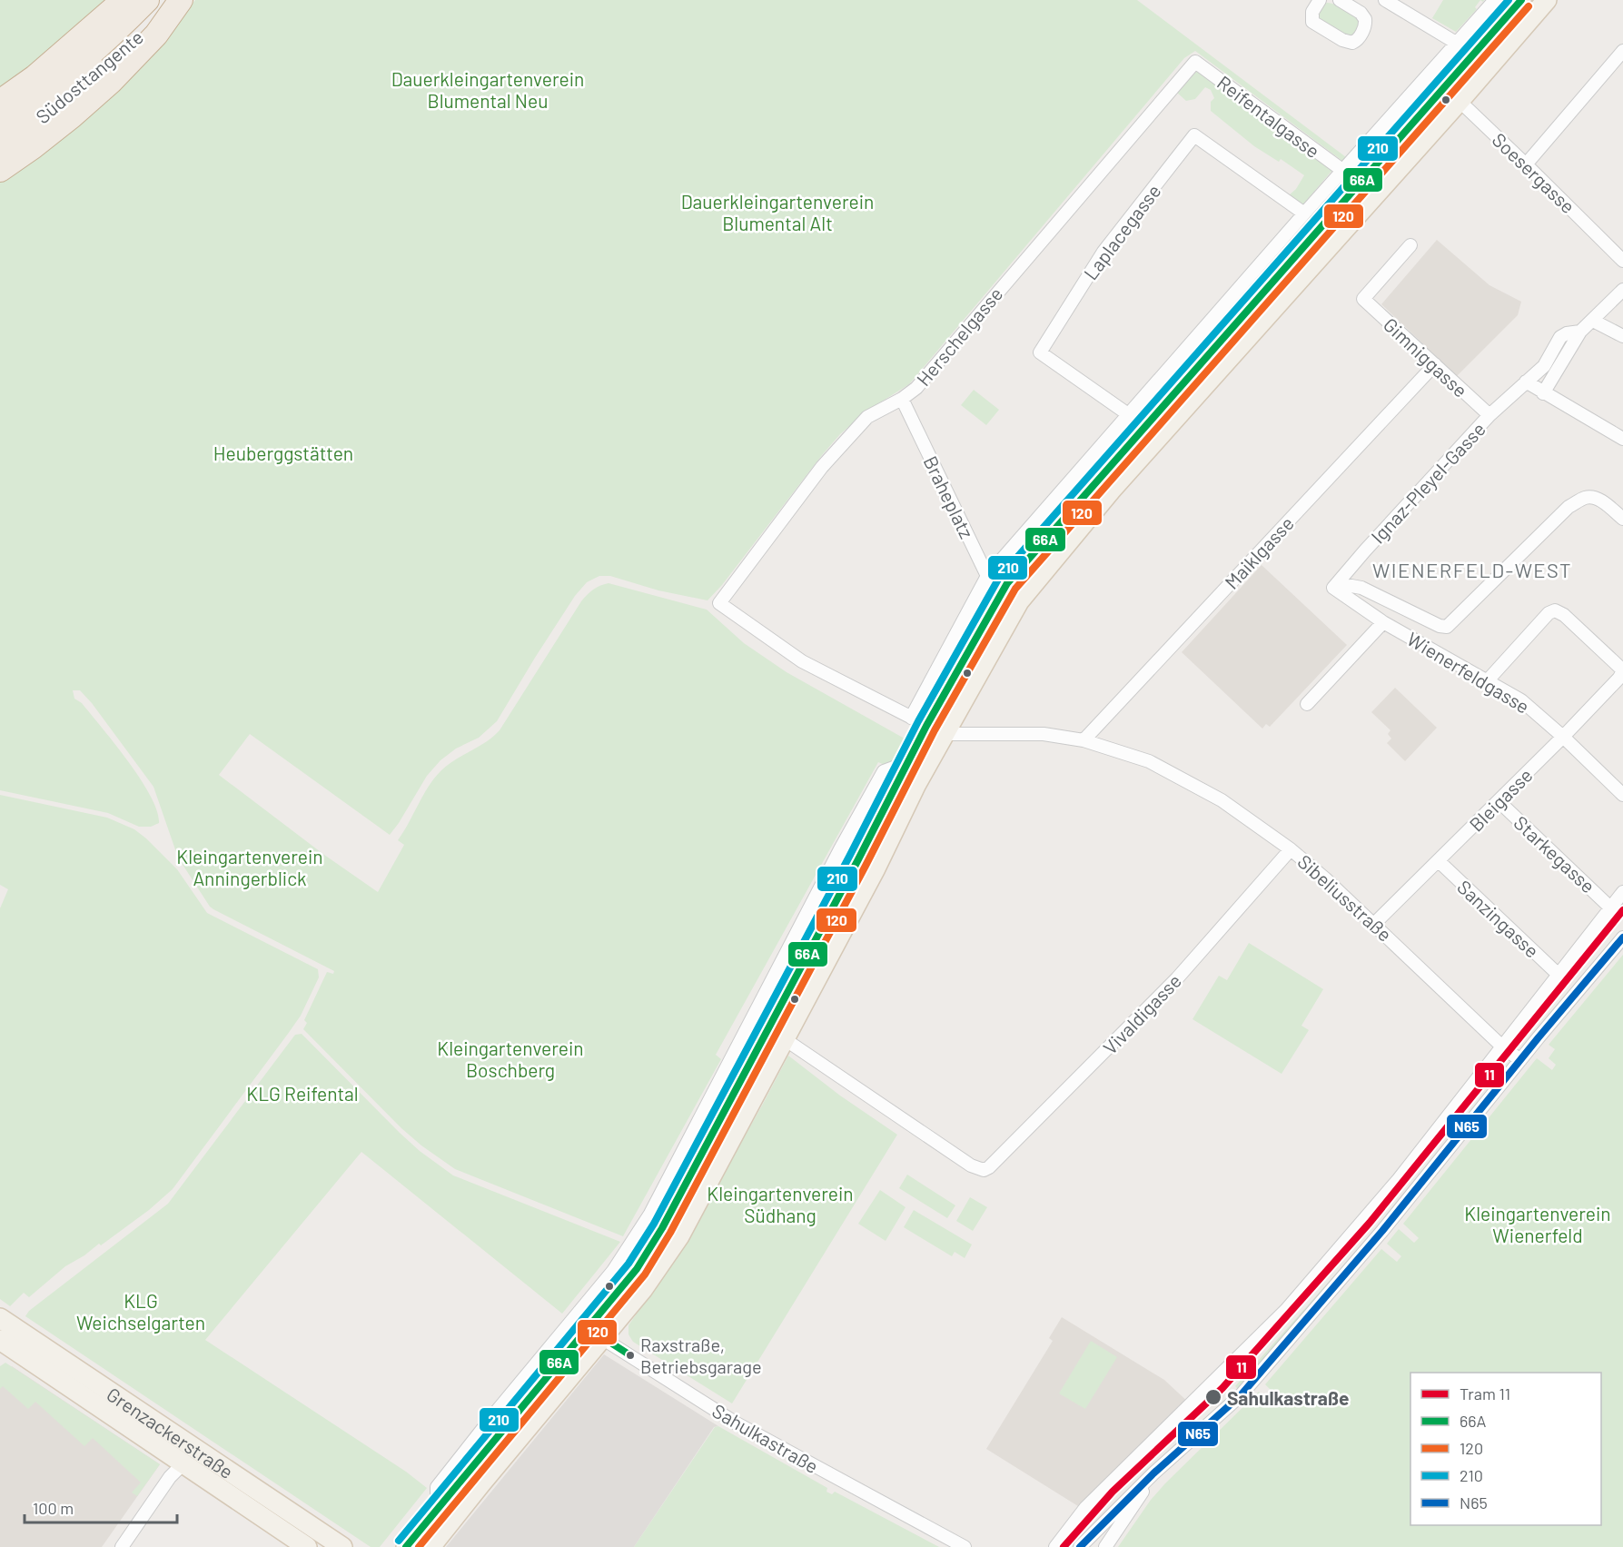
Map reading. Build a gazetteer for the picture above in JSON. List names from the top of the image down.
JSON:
{
  "streets": {
    "highway": ["Südosttangente"],
    "main road": ["Grenzackerstraße"],
    "street": [
      "Reifentalgasse",
      "Soesergasse",
      "Laplacegasse",
      "Herschelgasse",
      "Gimniggasse",
      "Ignaz-Pleyel-Gasse",
      "Braheplatz",
      "Maiklgasse",
      "Wienerfeldgasse",
      "Bleigasse",
      "Starkegasse",
      "Sibeliusstraße",
      "Sanzingasse",
      "Vivaldigasse",
      "Sahulkastraße"
    ]
  },
  "crossings": [
    ["Reifentalgasse", "Herschelgasse"],
    ["Herschelgasse", "Braheplatz"],
    ["Herschelgasse", "Sibeliusstraße"],
    ["Gimniggasse", "Ignaz-Pleyel-Gasse"],
    ["Gimniggasse", "Maiklgasse"],
    ["Ignaz-Pleyel-Gasse", "Wienerfeldgasse"],
    ["Maiklgasse", "Sibeliusstraße"],
    ["Wienerfeldgasse", "Bleigasse"],
    ["Bleigasse", "Starkegasse"],
    ["Bleigasse", "Sibeliusstraße"],
    ["Bleigasse", "Sanzingasse"],
    ["Sibeliusstraße", "Vivaldigasse"]
  ],
  "districts": ["WIENERFELD-WEST"],
  "parks": [
    "Dauerkleingartenverein Blumental Neu",
    "Dauerkleingartenverein Blumental Alt",
    "Heuberggstätten",
    "Kleingartenverein Anningerblick",
    "Kleingartenverein Boschberg",
    "KLG Reifental",
    "Kleingartenverein Südhang",
    "Kleingartenverein Wienerfeld",
    "KLG Weichselgarten"
  ],
  "places": ["Raxstraße, Betriebsgarage", "Sahulkastraße"],
  "lines": [
    "transit line 66A",
    "transit line 210",
    "transit line 120",
    "tram line 11",
    "transit line N65"
  ],
  "legend": [
    "Tram 11",
    "66A",
    "120",
    "210",
    "N65"
  ],
  "scale_bar": "100 m"
}
